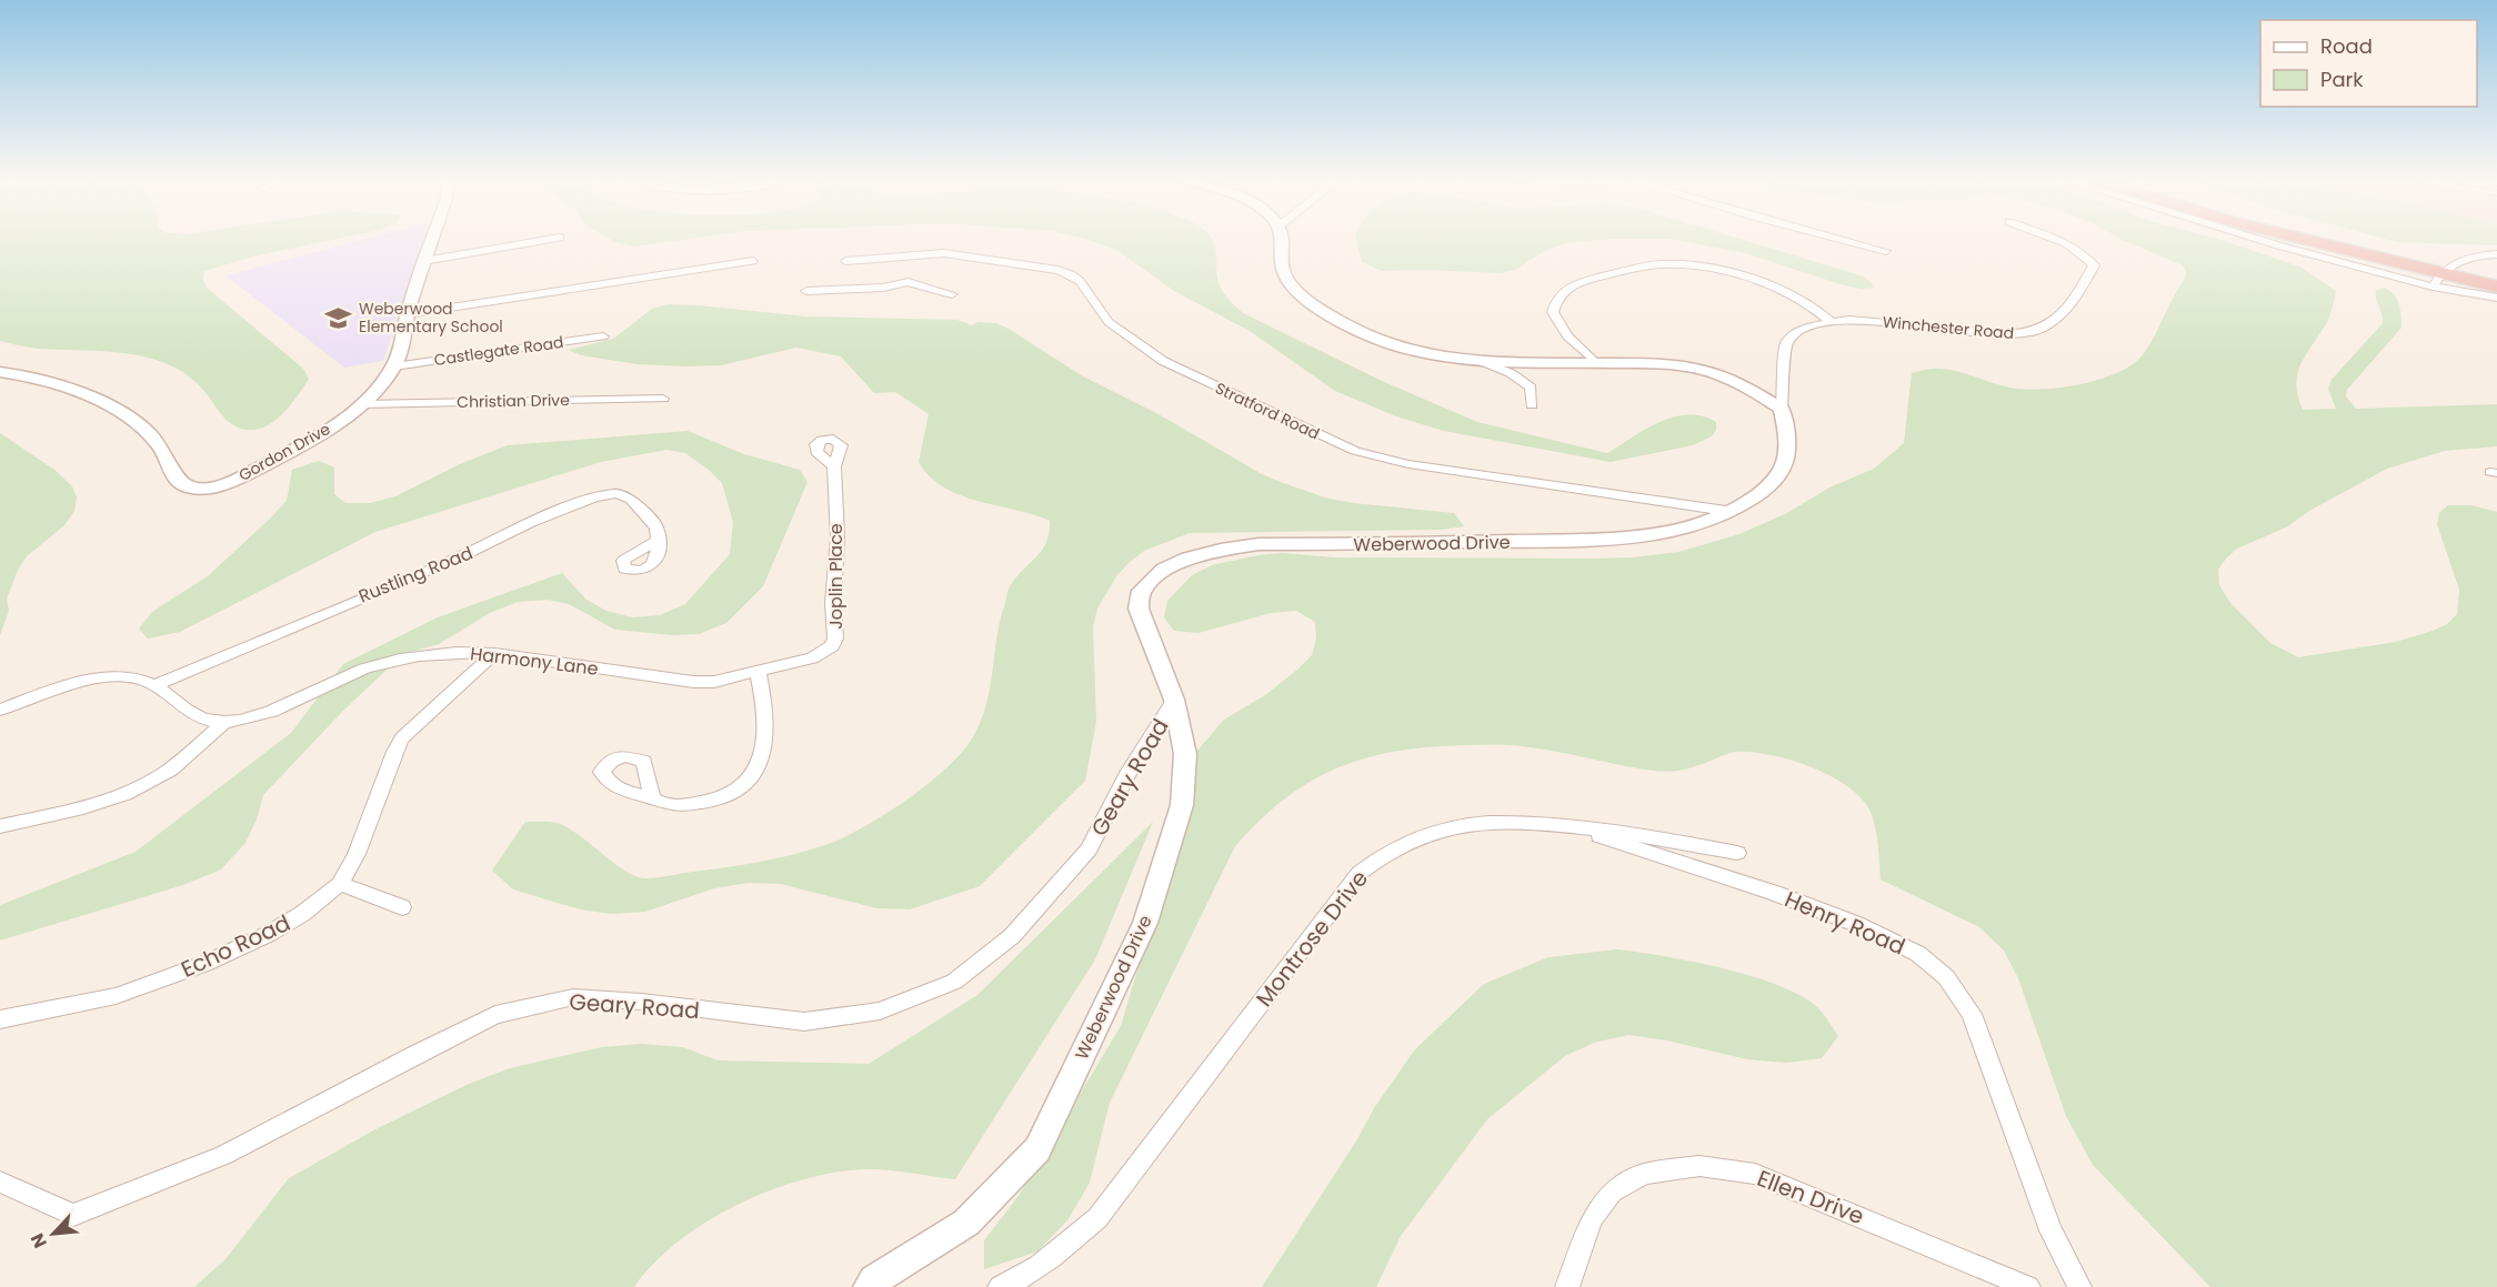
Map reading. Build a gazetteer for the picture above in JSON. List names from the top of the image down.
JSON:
{
  "streets": {
    "street": [
      "Winchester Road",
      "Castlegate Road",
      "Christian Drive",
      "Stratford Road",
      "Gordon Drive",
      "Weberwood Drive",
      "Rustling Road",
      "Joplin Place",
      "Harmony Lane",
      "Geary Road",
      "Henry Road",
      "Montrose Drive",
      "Echo Road",
      "Ellen Drive"
    ]
  },
  "crossings": [
    ["Winchester Road", "Weberwood Drive"],
    ["Castlegate Road", "Gordon Drive"],
    ["Christian Drive", "Gordon Drive"],
    ["Stratford Road", "Weberwood Drive"],
    ["Weberwood Drive", "Geary Road"],
    ["Rustling Road", "Harmony Lane"],
    ["Joplin Place", "Harmony Lane"],
    ["Harmony Lane", "Echo Road"],
    ["Henry Road", "Montrose Drive"]
  ],
  "places": {
    "school or university": ["Weberwood Elementary School"]
  },
  "legend": ["Road", "Park"],
  "north": "bottom left"
}
